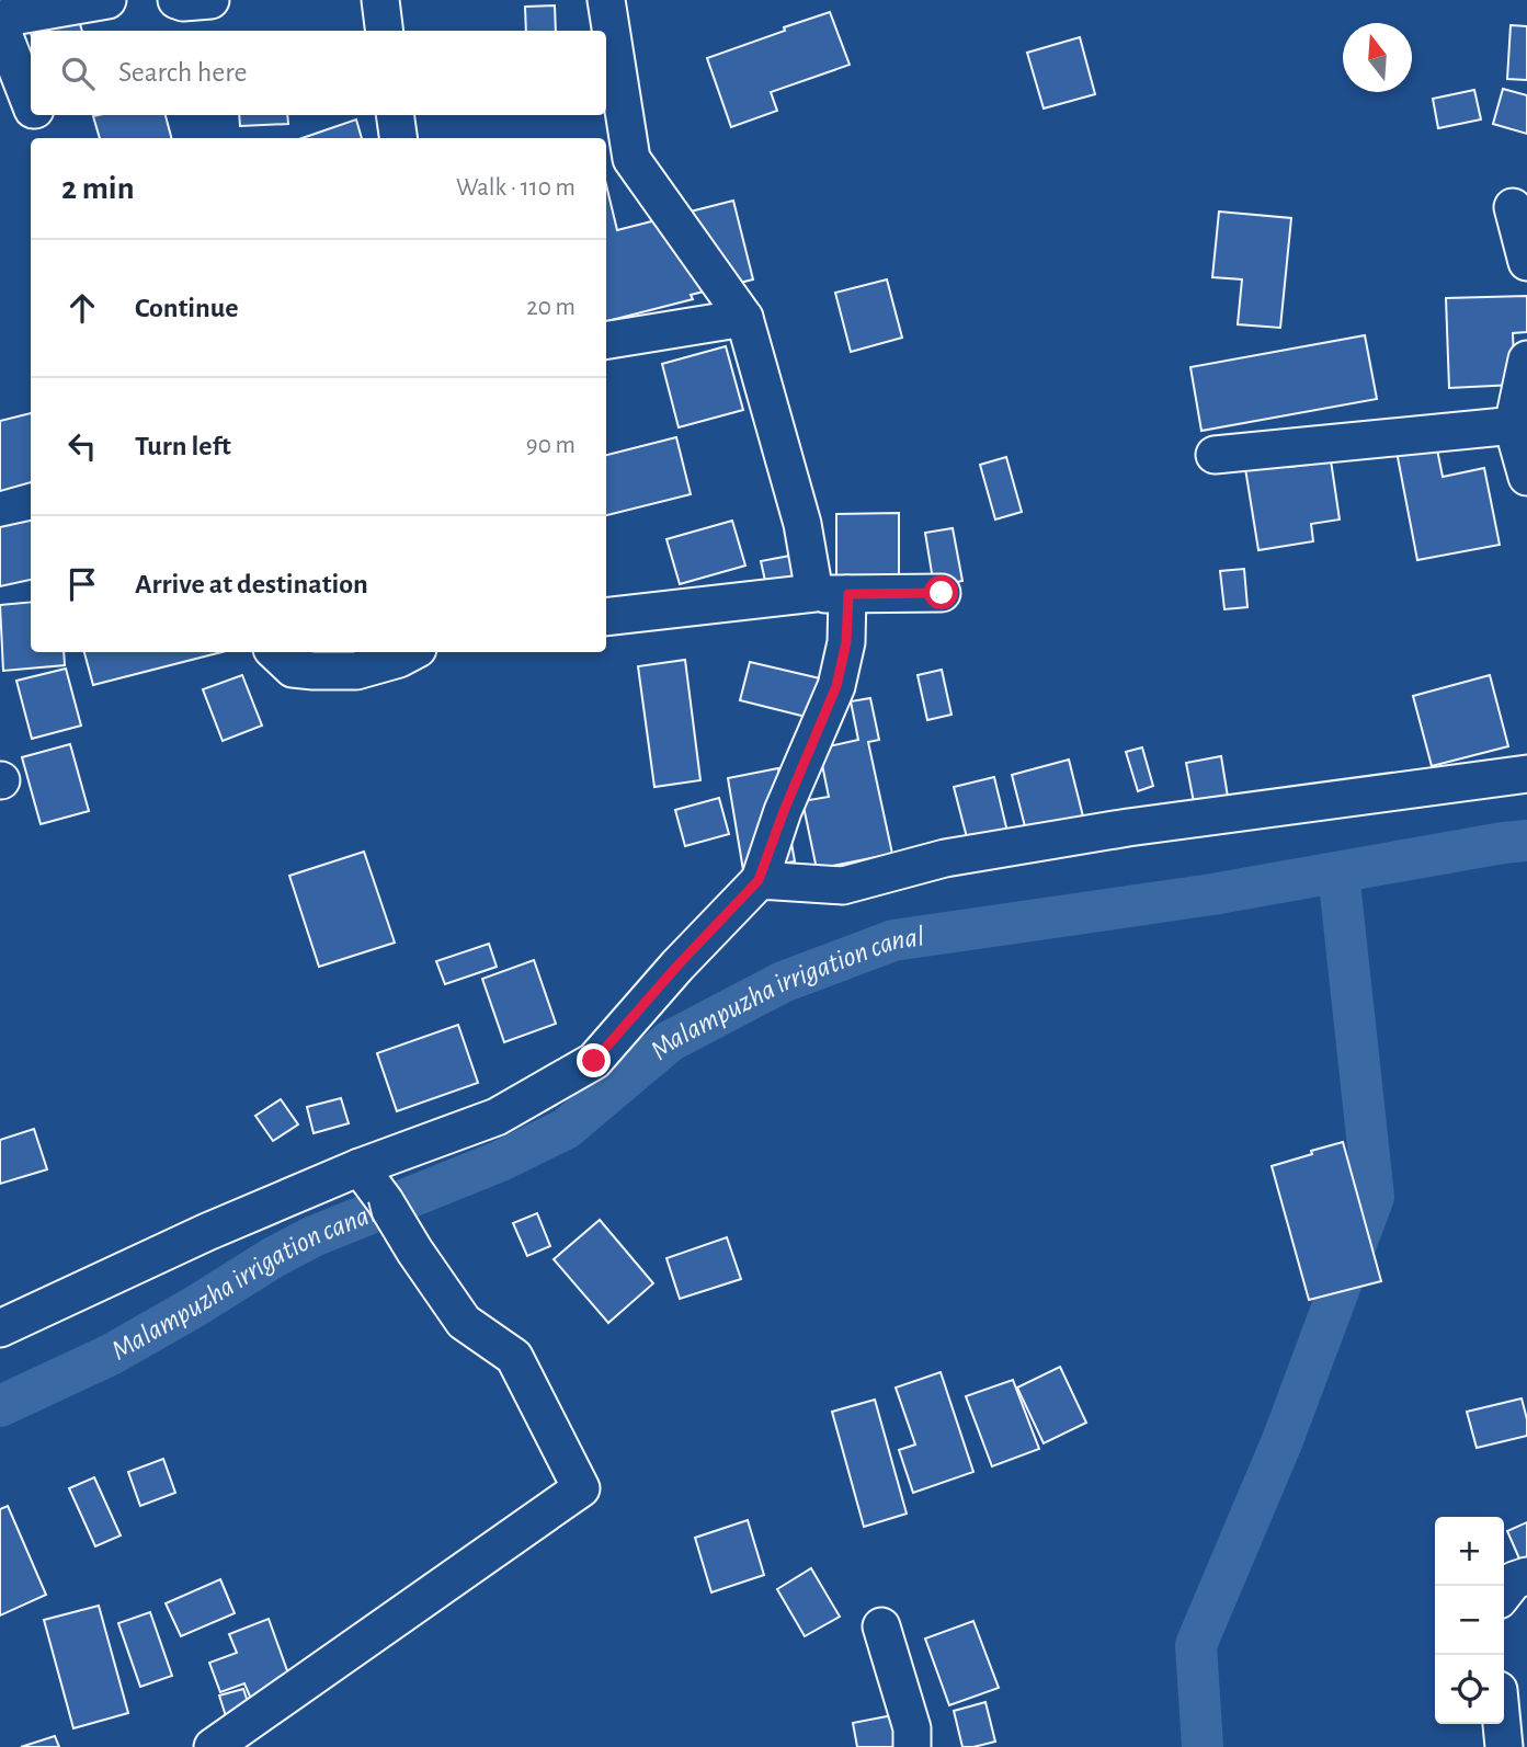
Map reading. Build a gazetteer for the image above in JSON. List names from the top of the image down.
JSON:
{
  "water": ["Malampuzha irrigation canal"],
  "north": "top",
  "page": {
    "search": "Search here",
    "heading": ["2 min", "Walk · 110 m"],
    "list": [
      ["Continue", "20 m"],
      ["Turn left", "90 m"],
      "Arrive at destination"
    ],
    "map_buttons": ["+", "−"]
  }
}
